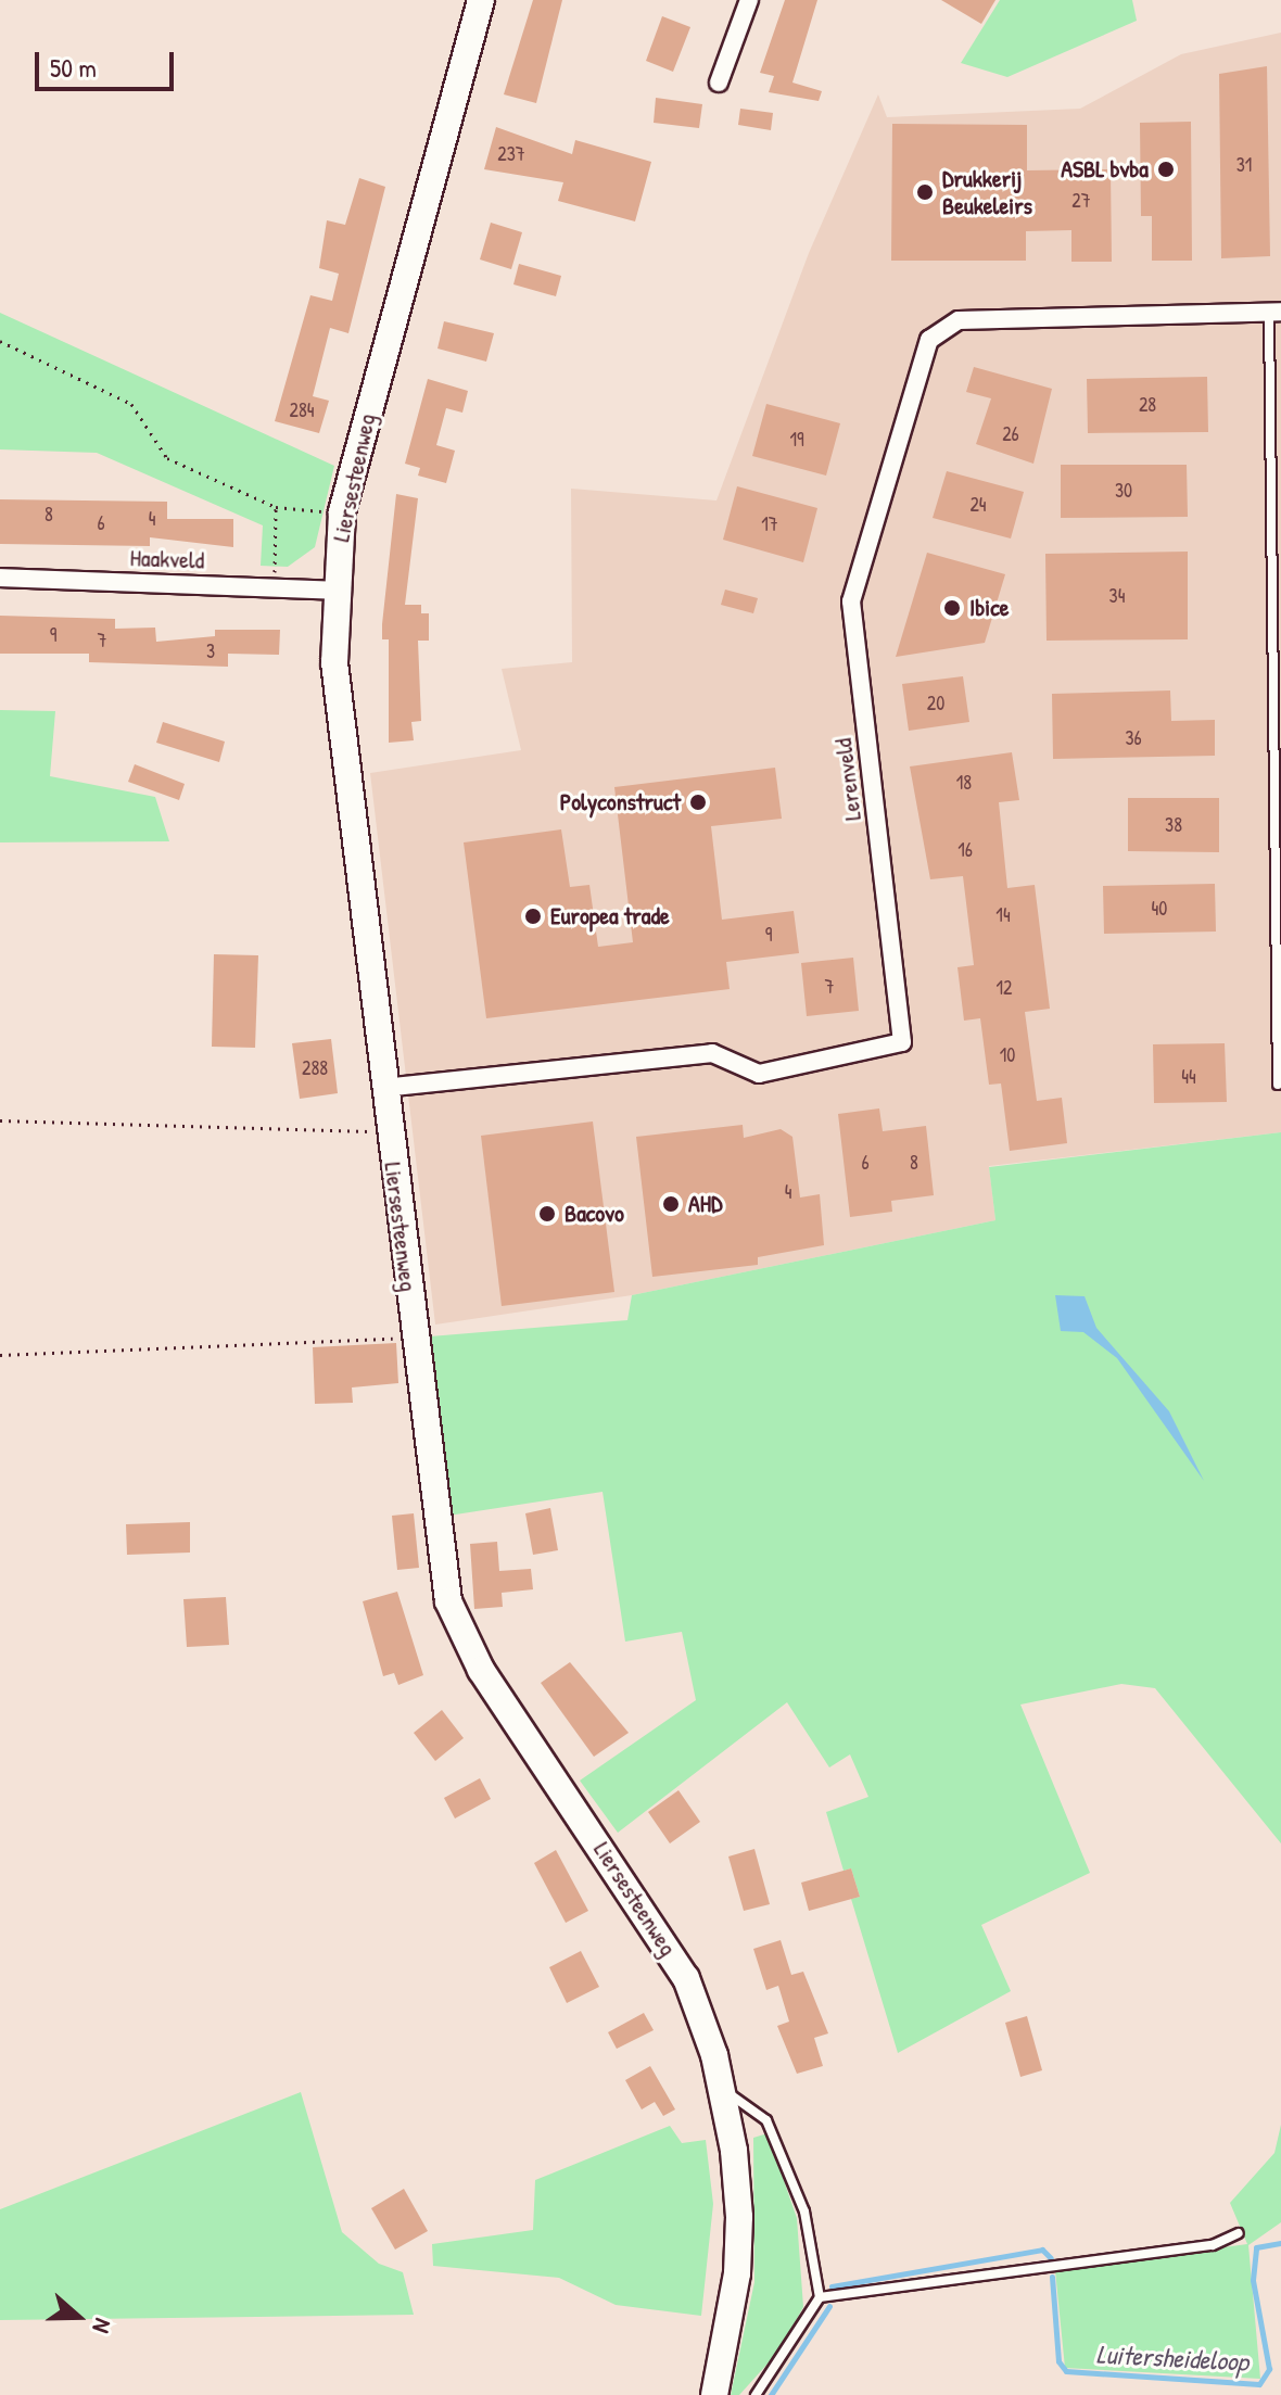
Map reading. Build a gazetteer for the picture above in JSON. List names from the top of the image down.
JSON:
{
  "streets": {
    "street": ["Liersesteenweg", "Haakveld", "Lerenveld"]
  },
  "crossings": [
    ["Liersesteenweg", "Haakveld"],
    ["Liersesteenweg", "Lerenveld"]
  ],
  "water": ["Luitersheideloop"],
  "places": [
    "ASBL bvba",
    "Drukkerij Beukeleirs",
    "Ibice",
    "Polyconstruct",
    "Europea trade",
    "AHD",
    "Bacovo"
  ],
  "house_numbers": [
    "237",
    "31",
    "27",
    "28",
    "284",
    "26",
    "19",
    "30",
    "24",
    "8",
    "4",
    "6",
    "17",
    "34",
    "9",
    "7",
    "3",
    "20",
    "36",
    "18",
    "38",
    "16",
    "40",
    "14",
    "9",
    "7",
    "12",
    "10",
    "288",
    "44",
    "6",
    "8",
    "4"
  ],
  "scale_bar": "50 m",
  "north": "right"
}
